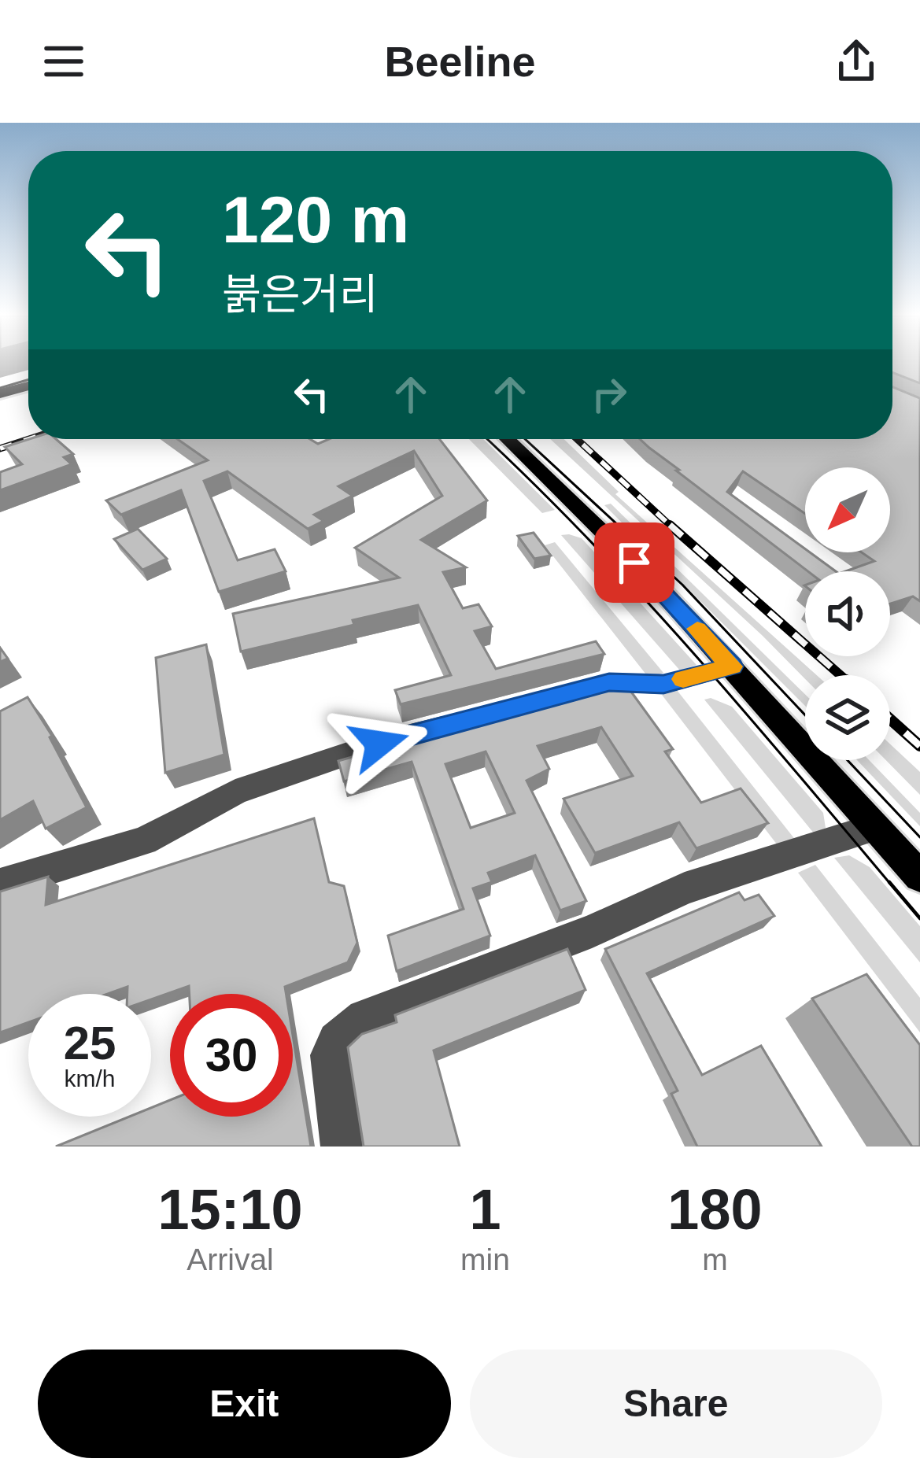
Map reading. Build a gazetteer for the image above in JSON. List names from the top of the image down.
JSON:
{
  "north": "bottom left",
  "page": {
    "header": "Beeline",
    "turn": ["120 m", "붉은거리"],
    "speed": "25 km/h",
    "limit": "30",
    "eta": [
      "15:10",
      "Arrival",
      "1",
      "min",
      "180",
      "m"
    ],
    "buttons": ["Exit", "Share"]
  }
}
